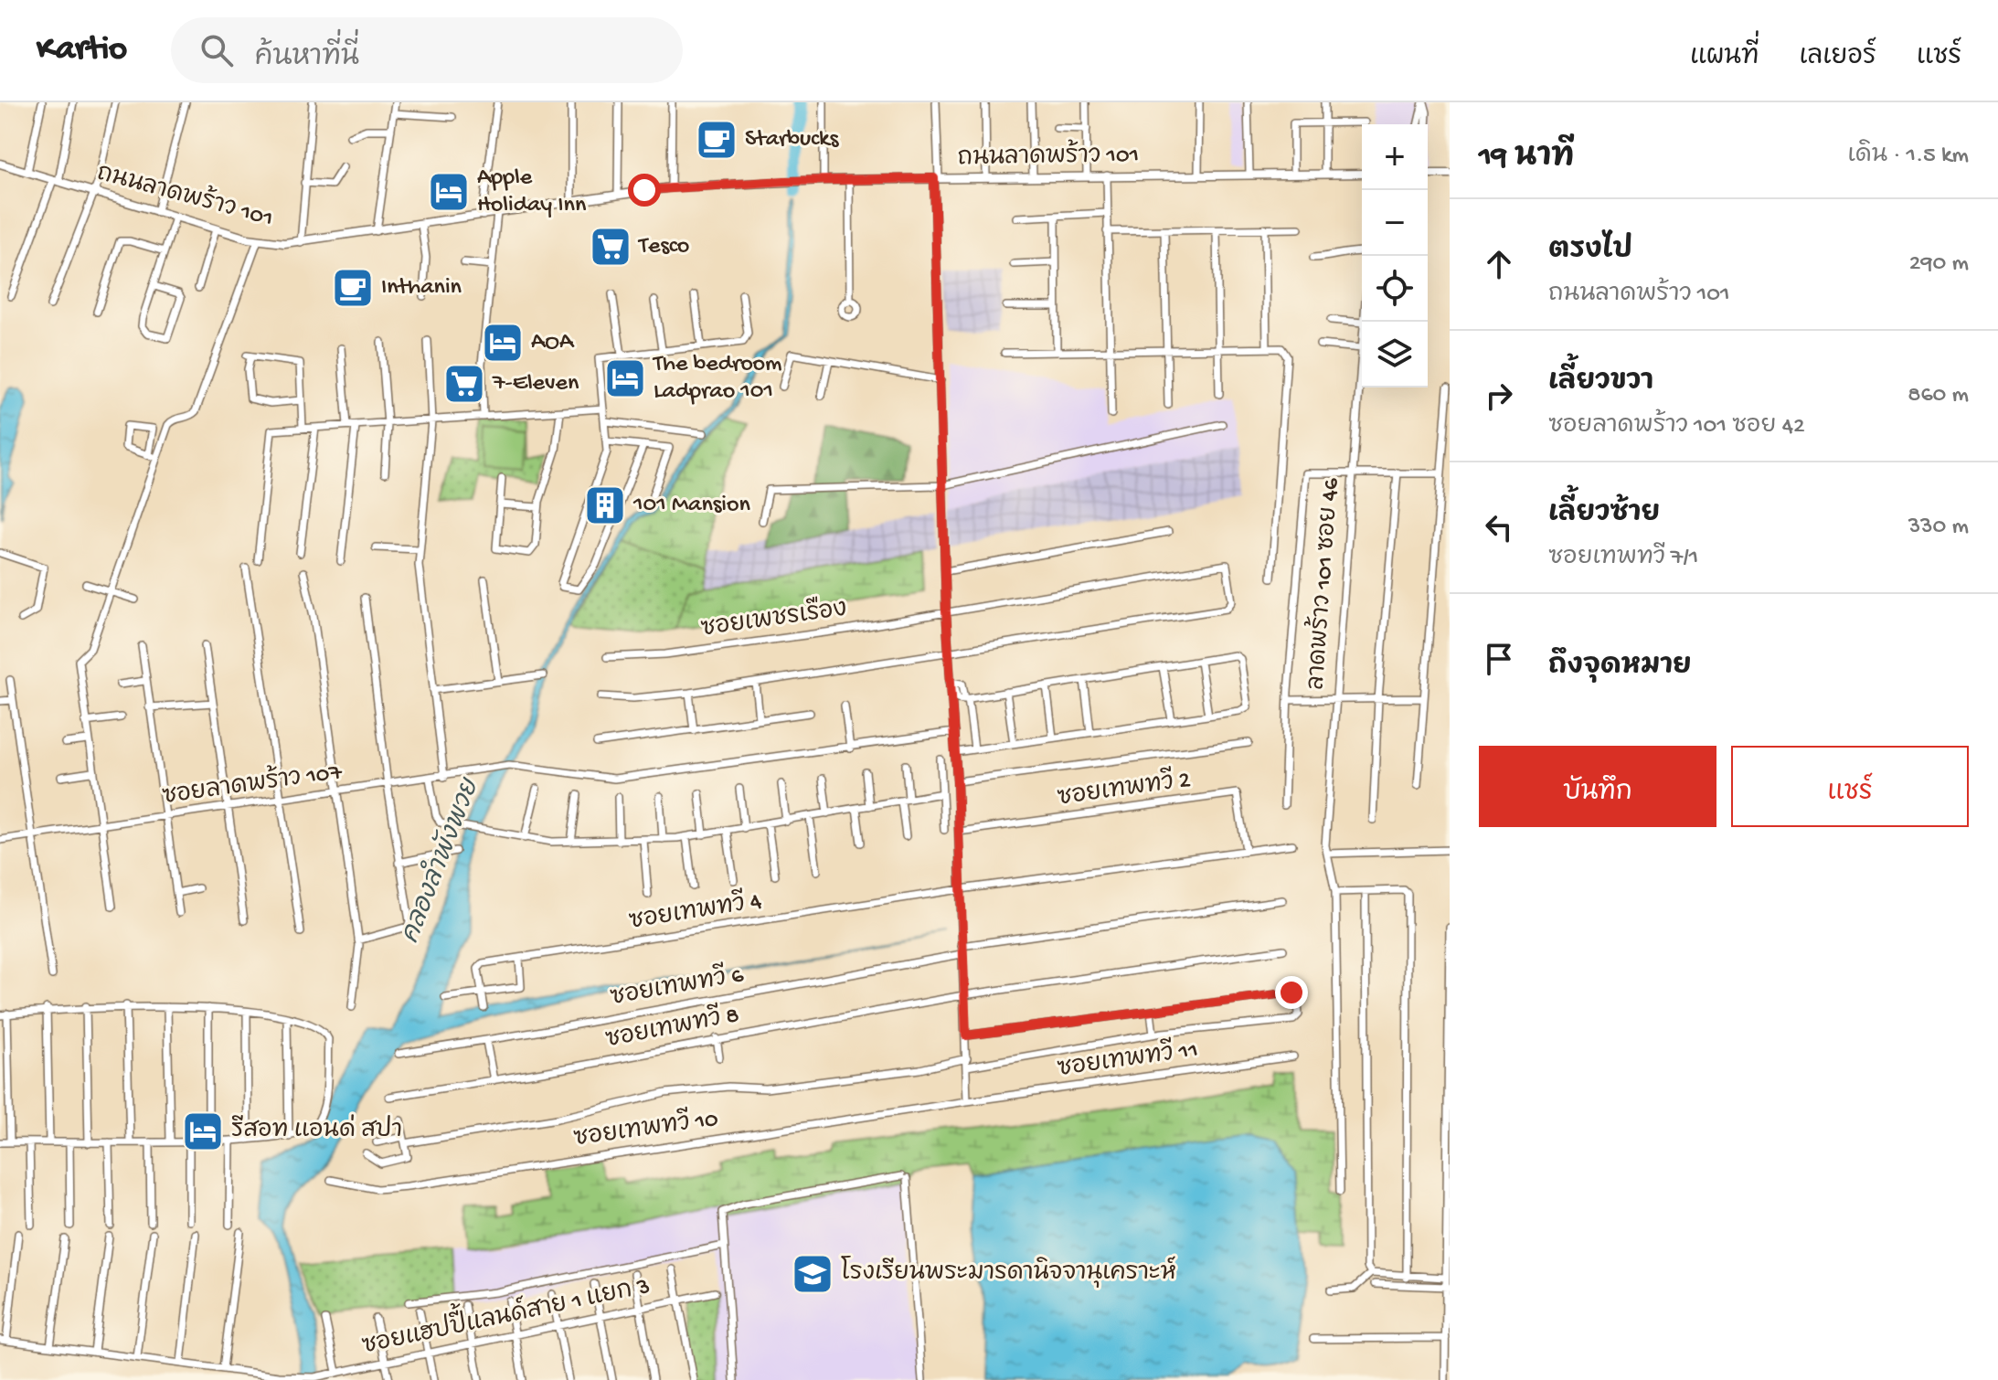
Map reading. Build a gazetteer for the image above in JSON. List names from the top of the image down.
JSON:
{
  "streets": {
    "street": [
      "ถนนลาดพร้าว 101",
      "ลาดพร้าว 101 ซอย 46",
      "ซอยเพชรเรือง",
      "ซอยลาดพร้าว 107",
      "ซอยเทพทวี 2",
      "ซอยเทพทวี 4",
      "ซอยเทพทวี 6",
      "ซอยเทพทวี 8",
      "ซอยเทพทวี 11",
      "ซอยเทพทวี 10",
      "ซอยแฮปปี้แลนด์สาย 1 แยก 3"
    ]
  },
  "crossings": [
    ["ซอยเทพทวี 2", "ซอยเทพทวี 4"],
    ["ซอยเทพทวี 11", "ซอยเทพทวี 10"]
  ],
  "water": ["คลองลำพังพวย"],
  "places": {
    "cafe": ["Starbucks", "Inthanin"],
    "hotel": [
      "Apple Holiday Inn",
      "AOA",
      "The bedroom Ladprao 101",
      "รีสอท แอนด่ สปา"
    ],
    "supermarket": ["Tesco", "7-Eleven"],
    "building": ["101 Mansion"],
    "school or university": ["โรงเรียนพระมารดานิจจานุเคราะห์"]
  },
  "page": {
    "header": "Kartio",
    "search": "ค้นหาที่นี่",
    "nav": ["แผนที่", "เลเยอร์", "แชร์"],
    "heading": ["19 นาที", "เดิน · 1.5 km"],
    "map_buttons": ["+", "−"],
    "list": [
      ["ตรงไป", "ถนนลาดพร้าว 101", "290 m"],
      ["เลี้ยวขวา", "ซอยลาดพร้าว 101 ซอย 42", "860 m"],
      ["เลี้ยวซ้าย", "ซอยเทพทวี 7/1", "330 m"],
      "ถึงจุดหมาย"
    ],
    "buttons": ["บันทึก", "แชร์"]
  }
}
